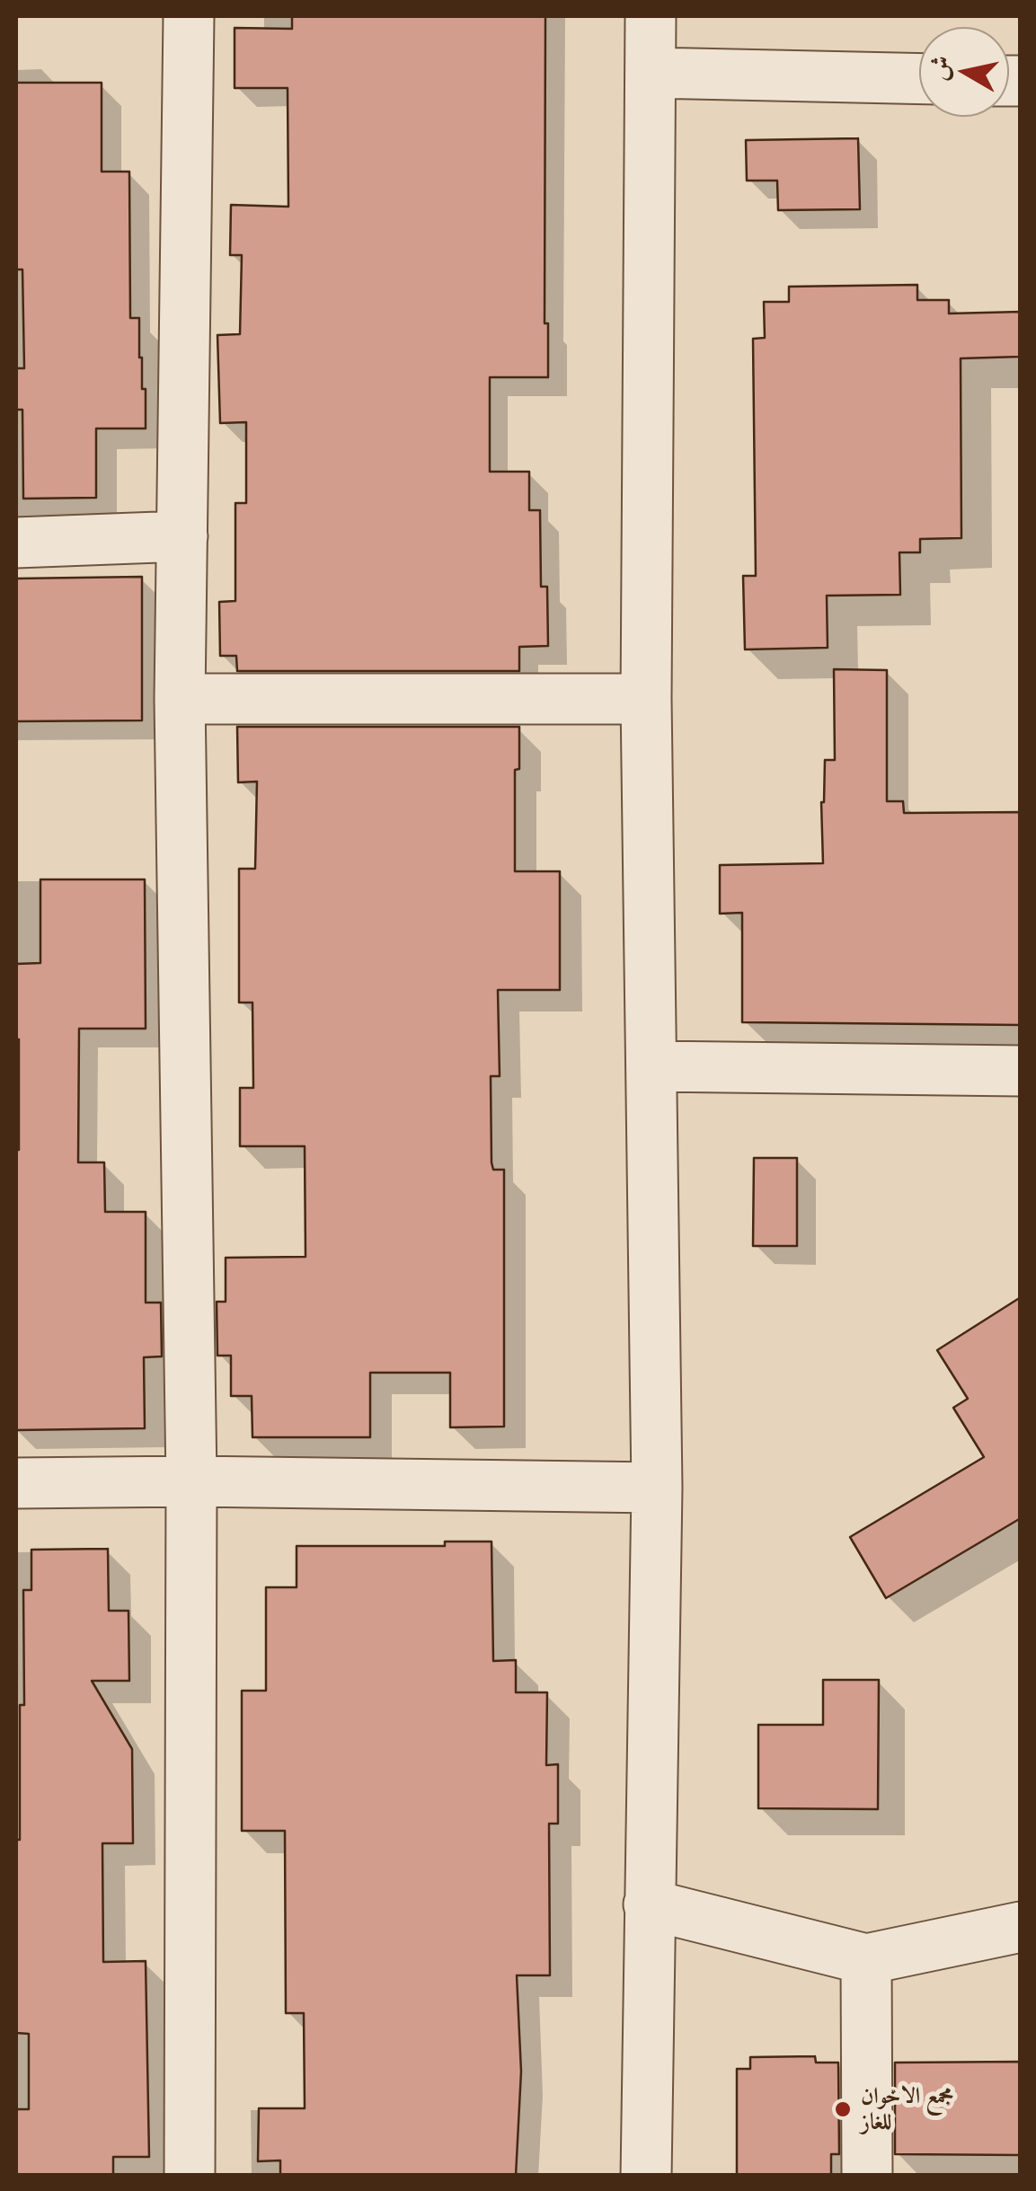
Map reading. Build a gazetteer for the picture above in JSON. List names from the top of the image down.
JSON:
{
  "places": ["مجمع الاخوان للغاز"],
  "north": "left"
}
